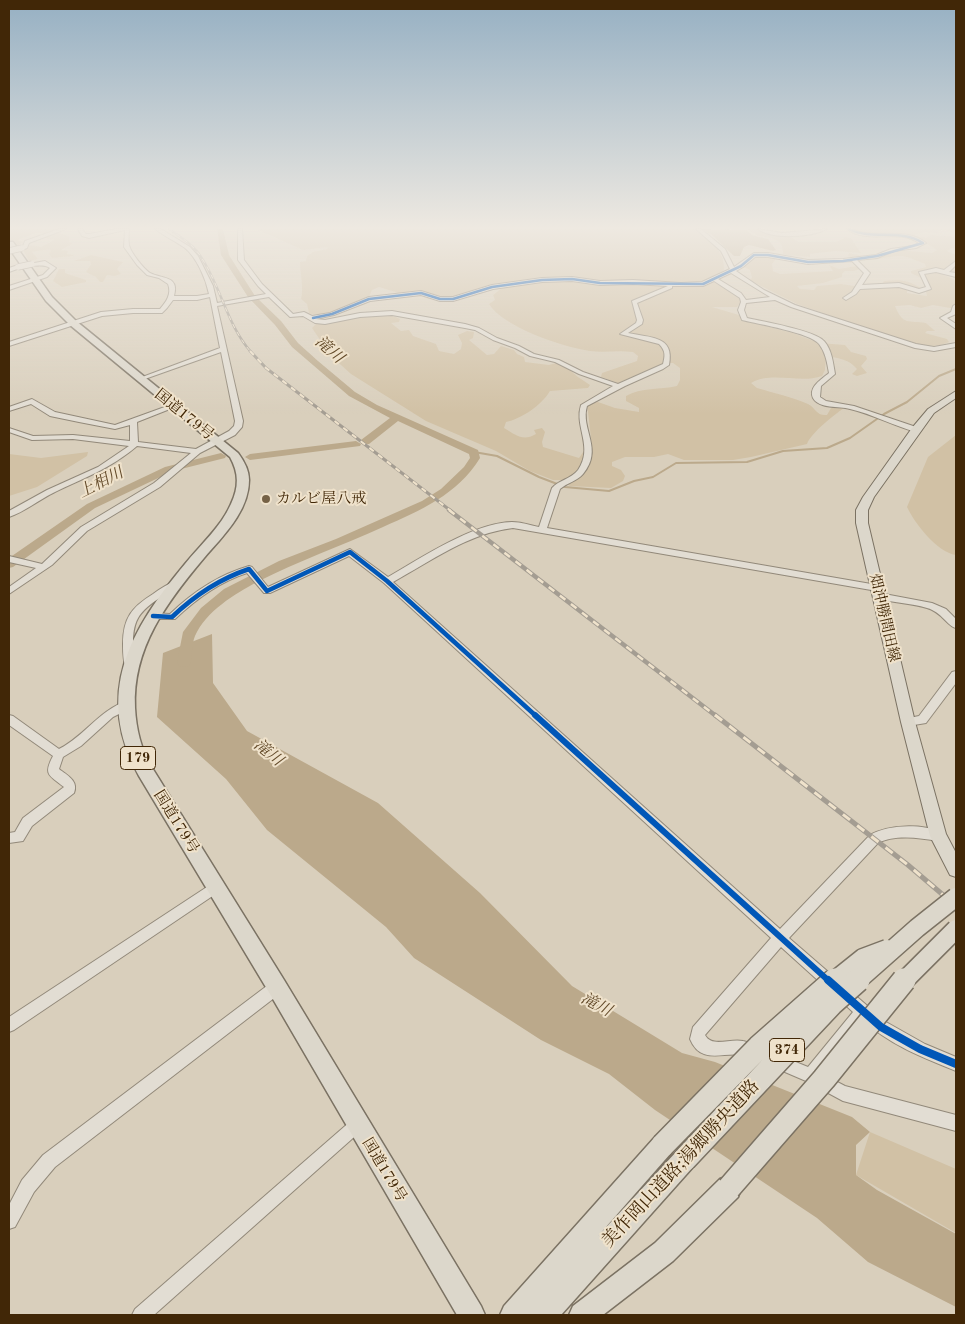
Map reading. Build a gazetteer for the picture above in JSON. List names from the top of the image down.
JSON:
{
  "streets": {
    "highway": [
      "国道179号",
      "179",
      "374",
      "美作岡山道路;湯郷勝央道路"
    ],
    "main road": ["畑沖勝間田線"]
  },
  "water": ["滝川", "上相川"],
  "places": ["カルビ屋八戒"]
}
